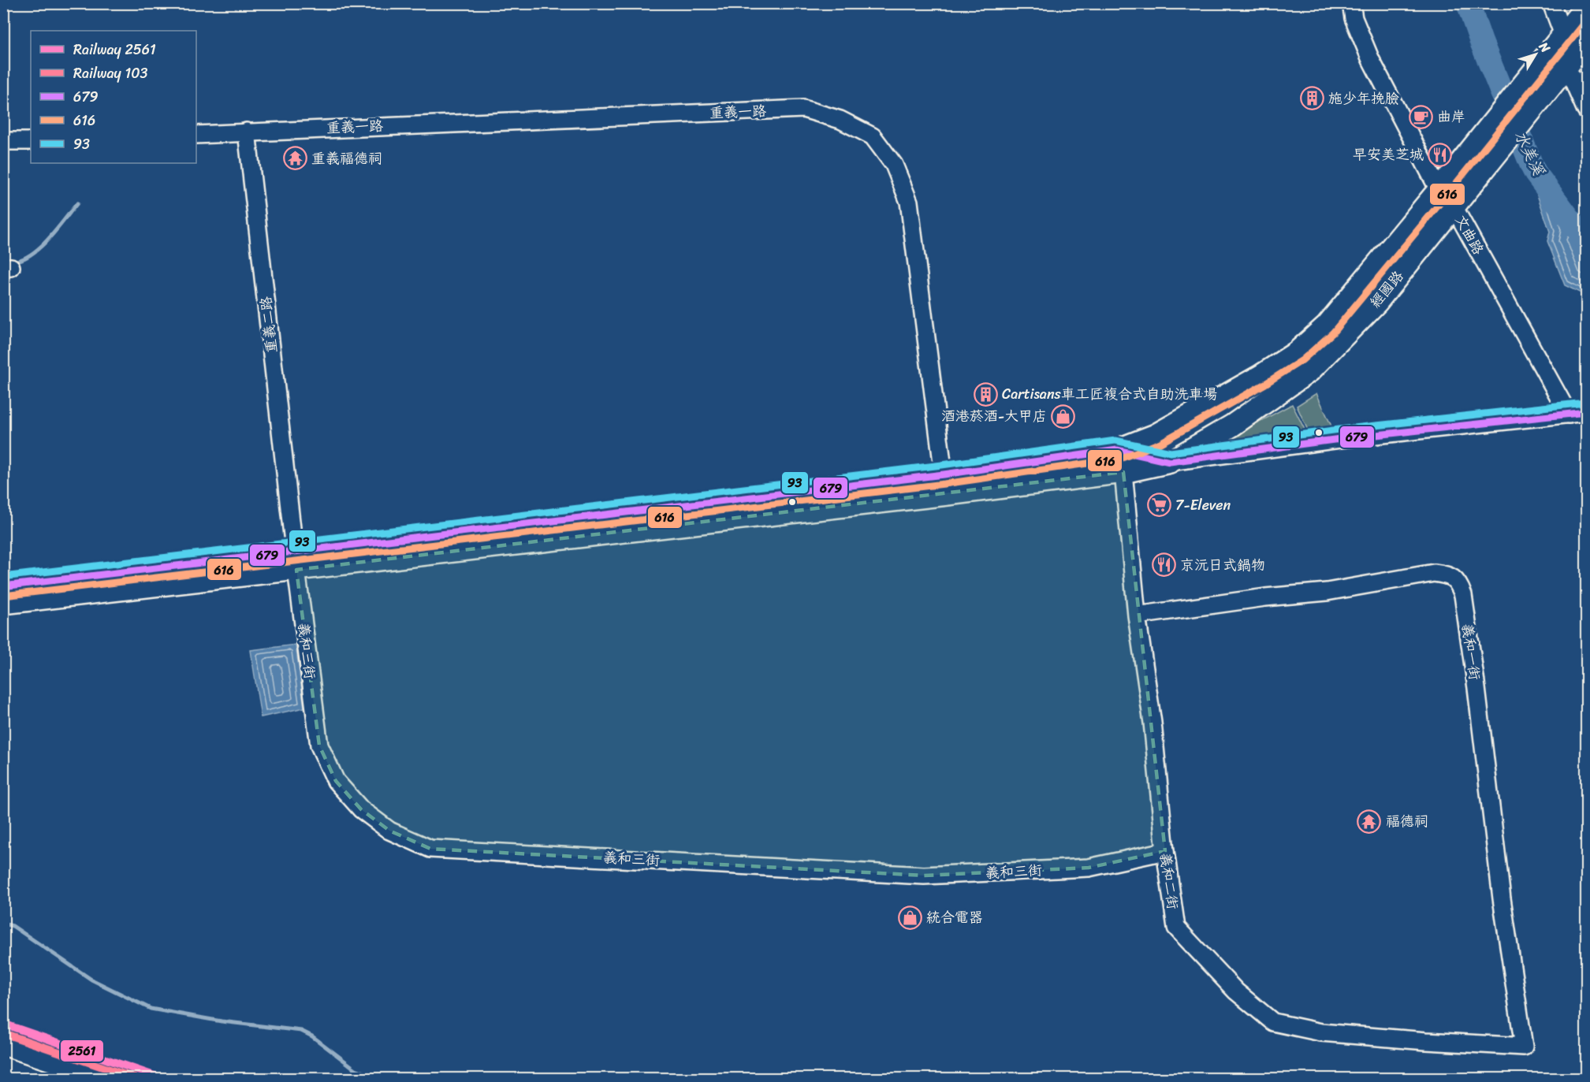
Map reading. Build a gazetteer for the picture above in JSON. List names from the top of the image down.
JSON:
{
  "streets": {
    "main road": ["經國路"],
    "street": [
      "重義一路",
      "文曲路",
      "重義二路",
      "義和三街",
      "義和一街",
      "義和二街"
    ]
  },
  "crossings": [
    ["重義一路", "經國路"],
    ["重義一路", "重義二路"],
    ["文曲路", "經國路"],
    ["經國路", "重義二路"],
    ["經國路", "義和三街"],
    ["經國路", "義和二街"],
    ["重義二路", "義和三街"],
    ["義和三街", "義和二街"],
    ["義和一街", "義和二街"]
  ],
  "water": ["水美溪"],
  "places": {
    "building": ["施少年挽臉", "Cartisans車工匠複合式自助洗車場"],
    "cafe": ["曲岸"],
    "restaurant": ["早安美芝城", "京沅日式鍋物"],
    "temple": ["重義福德祠", "福德祠"],
    "shop": ["酒港菸酒-大甲店", "統合電器"],
    "supermarket": ["7-Eleven"]
  },
  "lines": [
    "transit line 616",
    "transit line 93",
    "transit line 679",
    "rail line 2561",
    "rail line 103"
  ],
  "legend": [
    "Railway 2561",
    "Railway 103",
    "679",
    "616",
    "93"
  ],
  "north": "top right"
}
